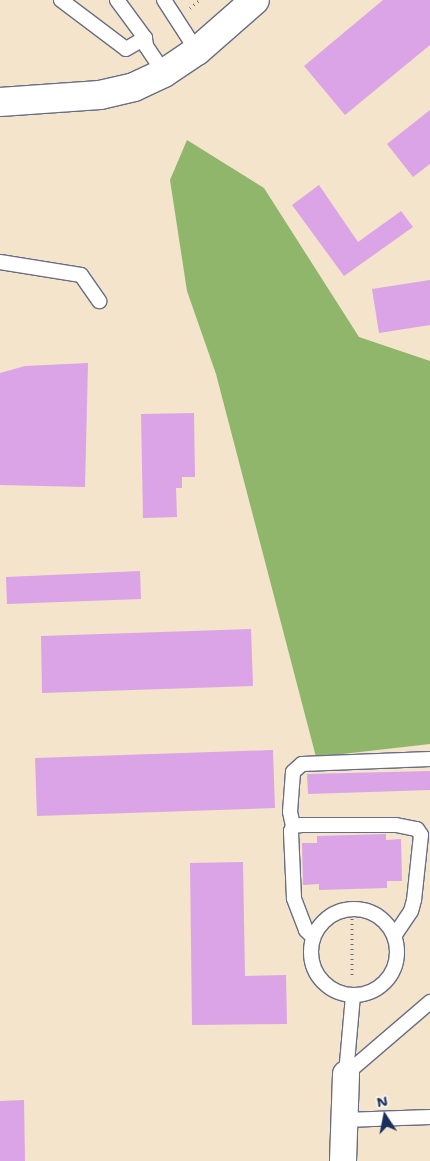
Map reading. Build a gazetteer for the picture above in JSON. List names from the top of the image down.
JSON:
{
  "north": "top"
}
